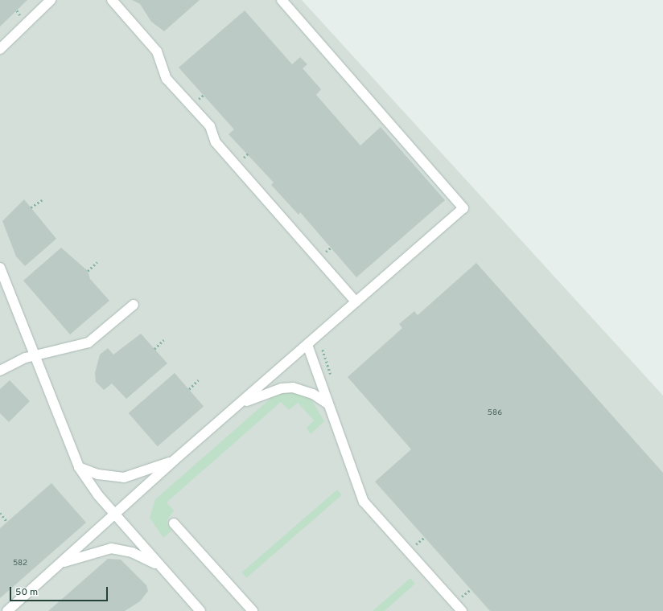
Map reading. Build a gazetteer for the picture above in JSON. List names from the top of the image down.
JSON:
{
  "house_numbers": ["586", "582"],
  "scale_bar": "50 m"
}
